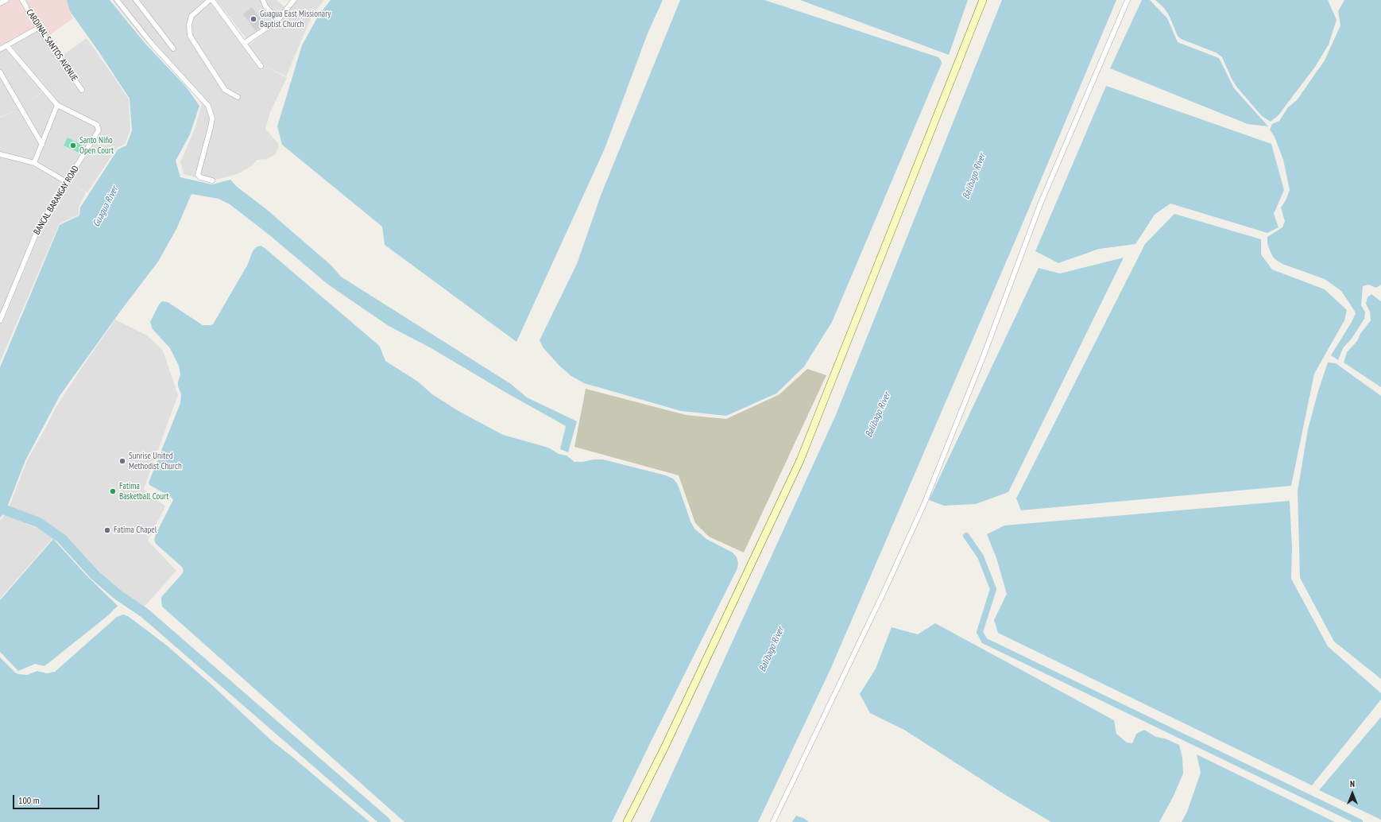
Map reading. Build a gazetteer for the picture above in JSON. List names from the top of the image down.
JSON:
{
  "streets": {
    "street": ["CARDINAL SANTOS AVENUE", "BANCAL BARANGAY ROAD"]
  },
  "water": ["Balibago River", "Guagua River"],
  "places": [
    "Guagua East Missionary Baptist Church",
    "Santo Niño Open Court",
    "Sunrise United Methodist Church",
    "Fatima Basketball Court",
    "Fatima Chapel"
  ],
  "scale_bar": "100 m",
  "north": "top"
}
